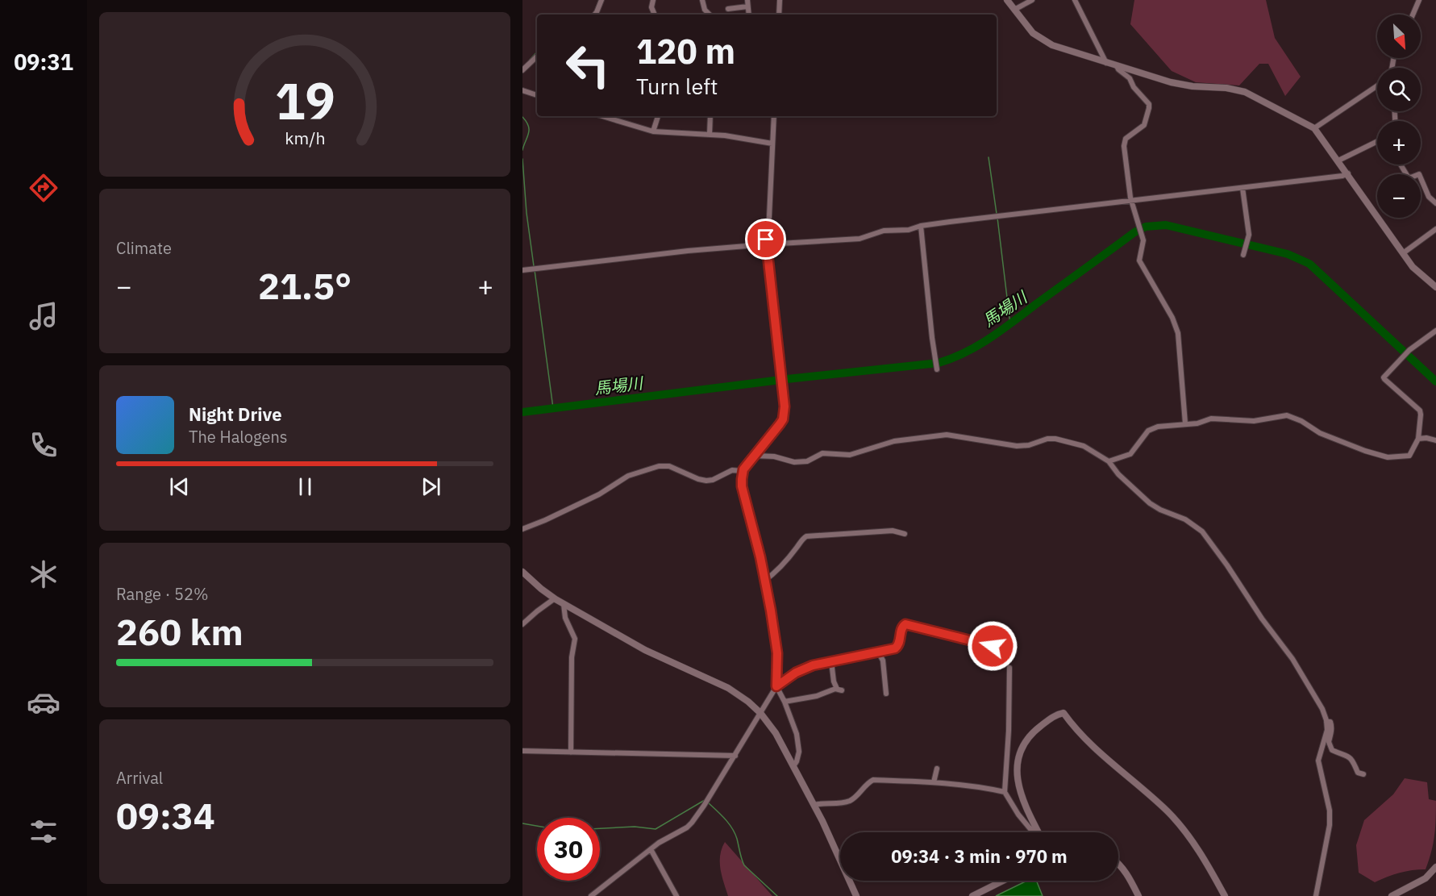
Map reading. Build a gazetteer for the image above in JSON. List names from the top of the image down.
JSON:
{
  "water": ["馬場川"],
  "north": "bottom right",
  "page": {
    "tabs": "09:31",
    "map_buttons": ["+", "−"],
    "turn": ["120 m", "Turn left"],
    "tile": [
      "Climate",
      ["Range · 52%", "260 km"],
      ["Arrival", "09:34"]
    ],
    "heat": ["−", "21.5°", "+"],
    "song": ["Night Drive", "The Halogens"],
    "limit": "30",
    "trip": "09:34 · 3 min · 970 m",
    "gauge": ["19", "km/h"]
  }
}
